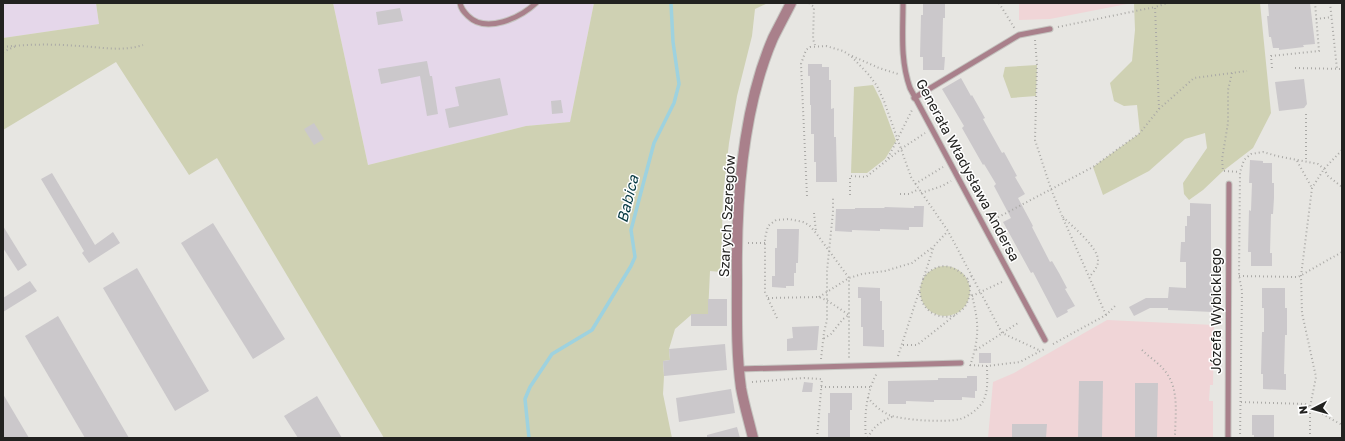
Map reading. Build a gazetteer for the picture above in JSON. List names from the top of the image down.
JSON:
{
  "streets": {
    "street": ["Szarych Szeregów"],
    "lane": ["Generała Władysława Andersa", "Józefa Wybickiego"]
  },
  "water": ["Babica"],
  "north": "left"
}
